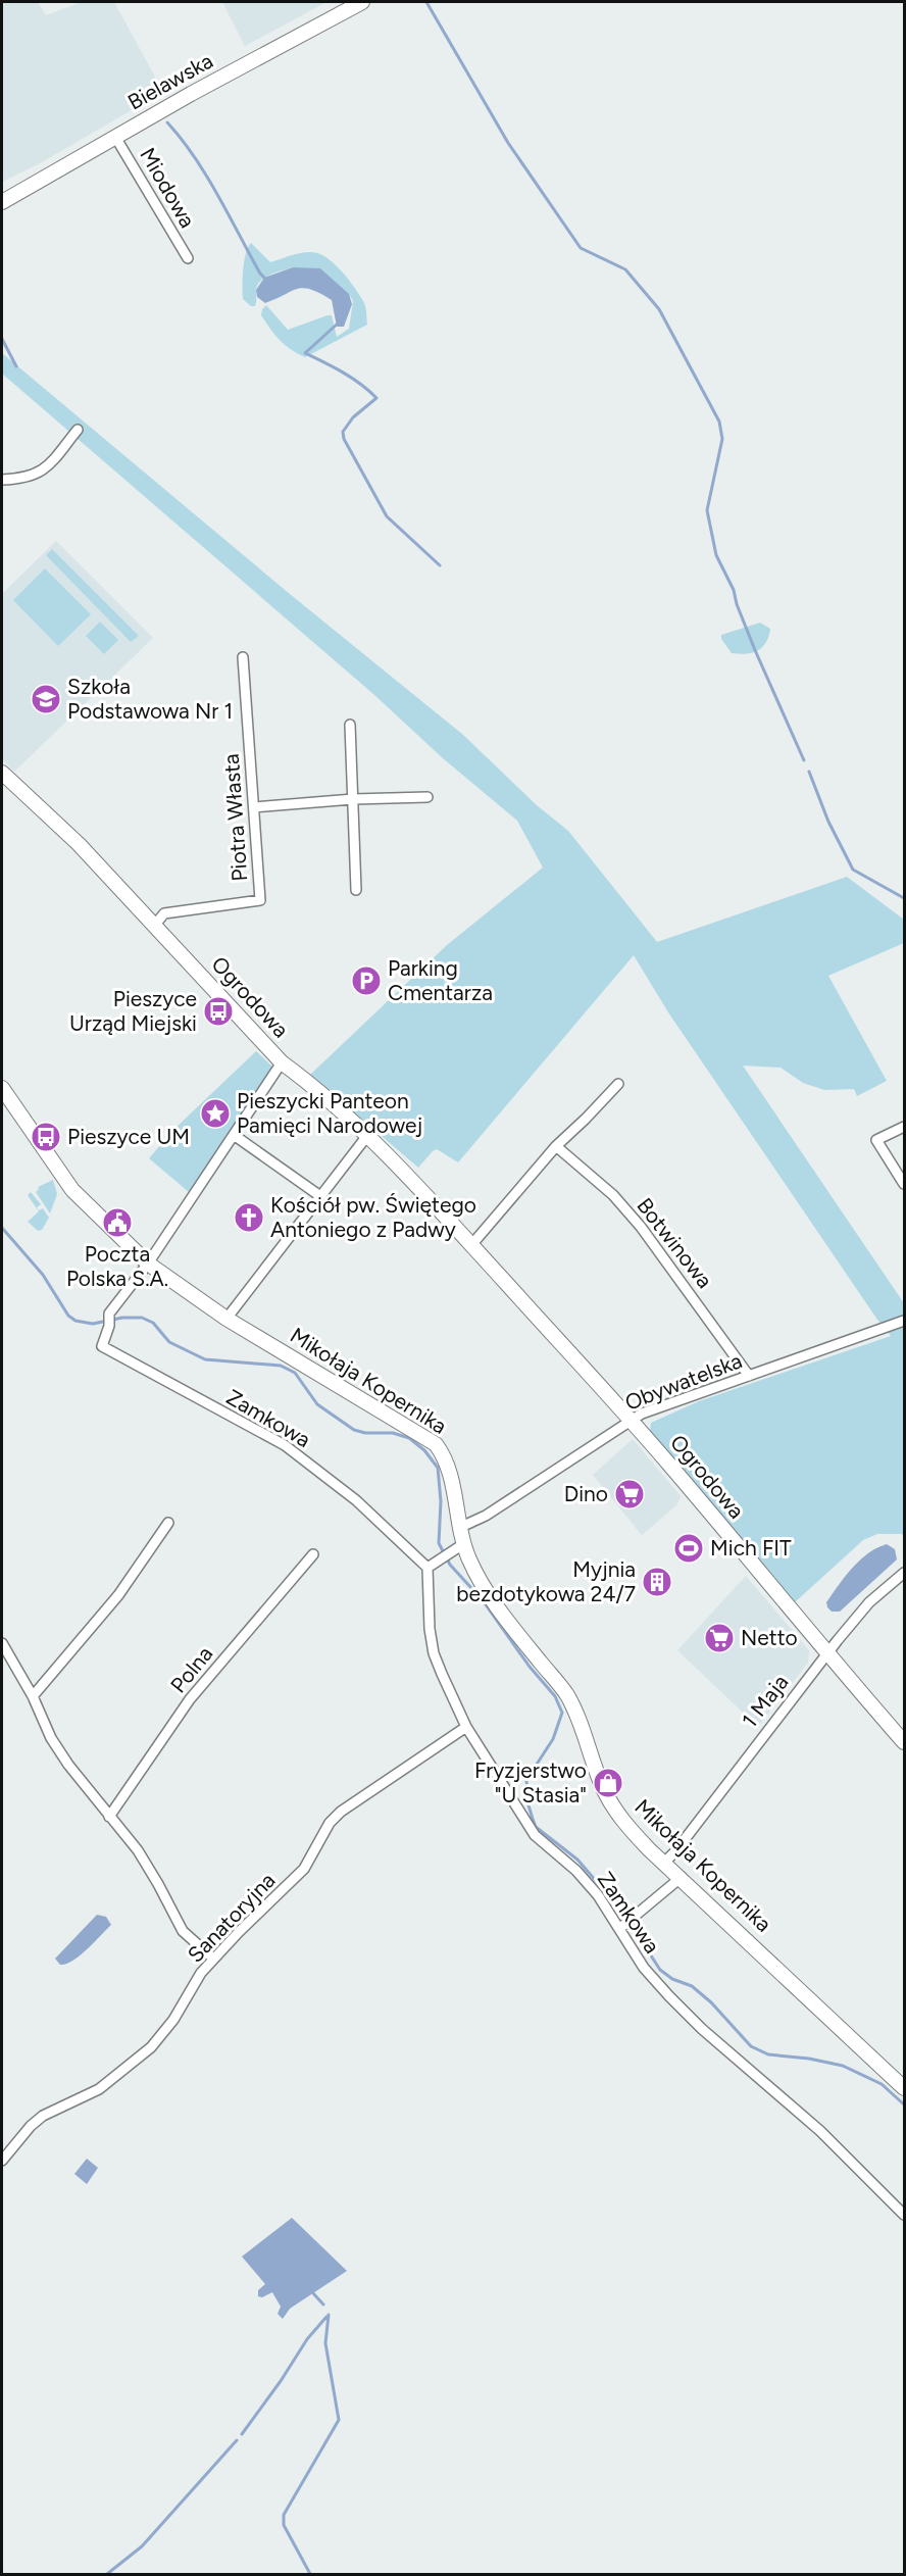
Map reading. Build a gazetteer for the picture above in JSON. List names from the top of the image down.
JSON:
{
  "streets": {
    "street": [
      "Bielawska",
      "Miodowa",
      "Piotra Własta",
      "Ogrodowa",
      "Botwinowa",
      "Mikołaja Kopernika",
      "Obywatelska",
      "Zamkowa",
      "Polna",
      "1 Maja",
      "Sanatoryjna"
    ]
  },
  "crossings": [
    ["Bielawska", "Miodowa"],
    ["Piotra Własta", "Ogrodowa"],
    ["Ogrodowa", "Obywatelska"],
    ["Ogrodowa", "1 Maja"],
    ["Botwinowa", "Obywatelska"],
    ["Mikołaja Kopernika", "Obywatelska"],
    ["Mikołaja Kopernika", "Zamkowa"],
    ["Mikołaja Kopernika", "1 Maja"],
    ["Zamkowa", "Sanatoryjna"]
  ],
  "places": {
    "school or university": ["Szkoła Podstawowa Nr 1"],
    "parking": ["Parking Cmentarza"],
    "bus stop": ["Pieszyce Urząd Miejski", "Pieszyce UM"],
    "place": ["Pieszycki Panteon Pamięci Narodowej"],
    "church": ["Kościół pw. Świętego Antoniego z Padwy"],
    "public building": ["Poczta Polska S.A."],
    "supermarket": ["Dino", "Netto"],
    "sports": ["Mich FIT"],
    "building": ["Myjnia bezdotykowa 24/7"],
    "shop": ["Fryzjerstwo \"U Stasia\""]
  }
}
